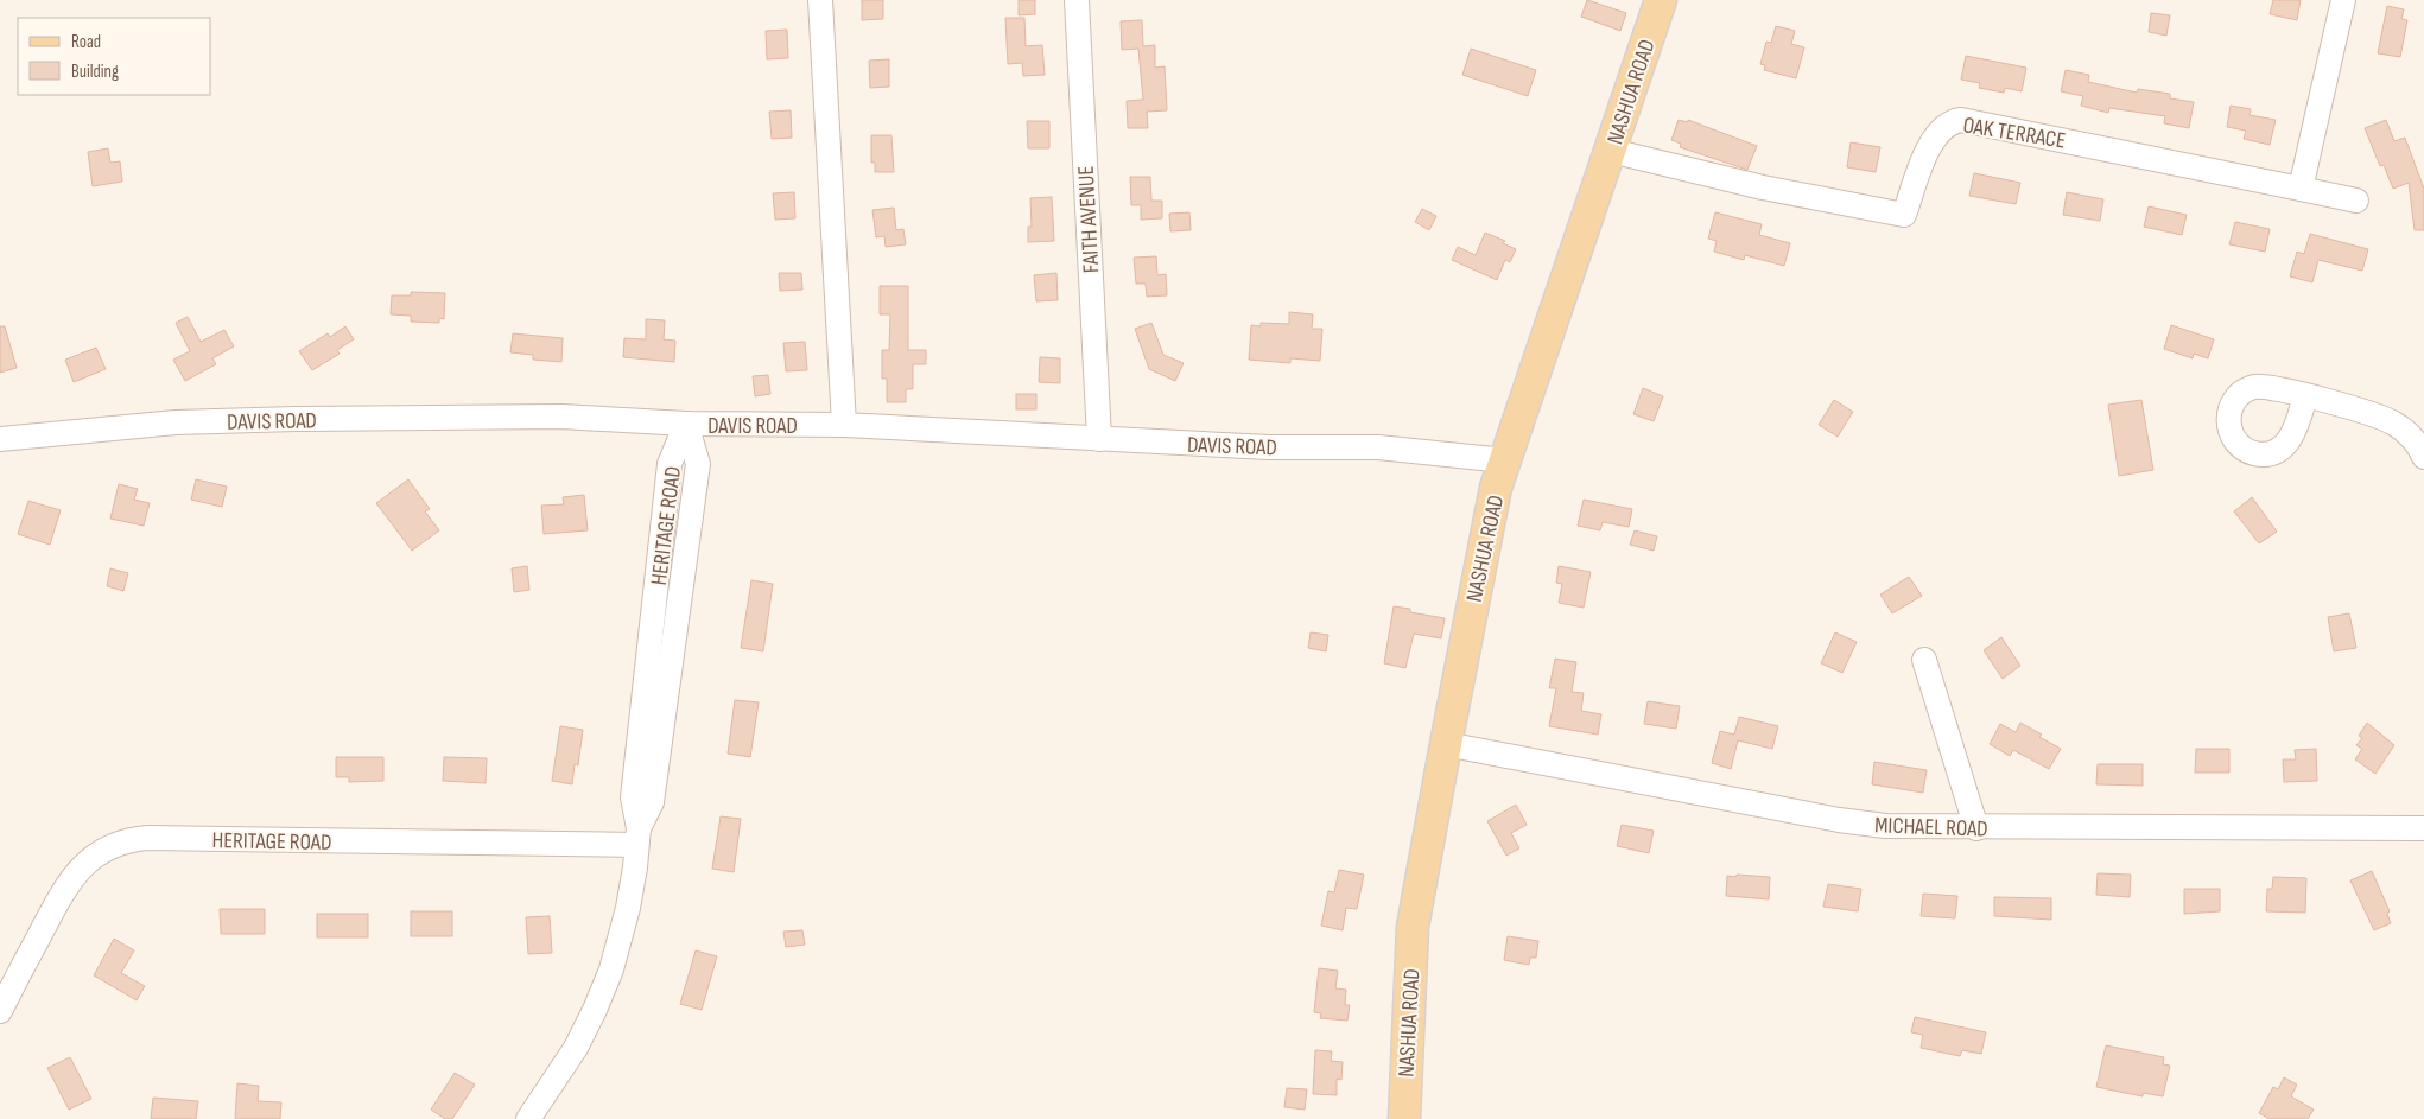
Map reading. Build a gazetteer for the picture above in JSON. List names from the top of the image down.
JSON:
{
  "streets": {
    "main road": ["NASHUA ROAD"],
    "street": [
      "OAK TERRACE",
      "FAITH AVENUE",
      "DAVIS ROAD",
      "HERITAGE ROAD",
      "MICHAEL ROAD"
    ]
  },
  "crossings": [
    ["NASHUA ROAD", "OAK TERRACE"],
    ["NASHUA ROAD", "DAVIS ROAD"],
    ["NASHUA ROAD", "MICHAEL ROAD"],
    ["FAITH AVENUE", "DAVIS ROAD"],
    ["DAVIS ROAD", "HERITAGE ROAD"]
  ],
  "legend": ["Road", "Building"]
}
